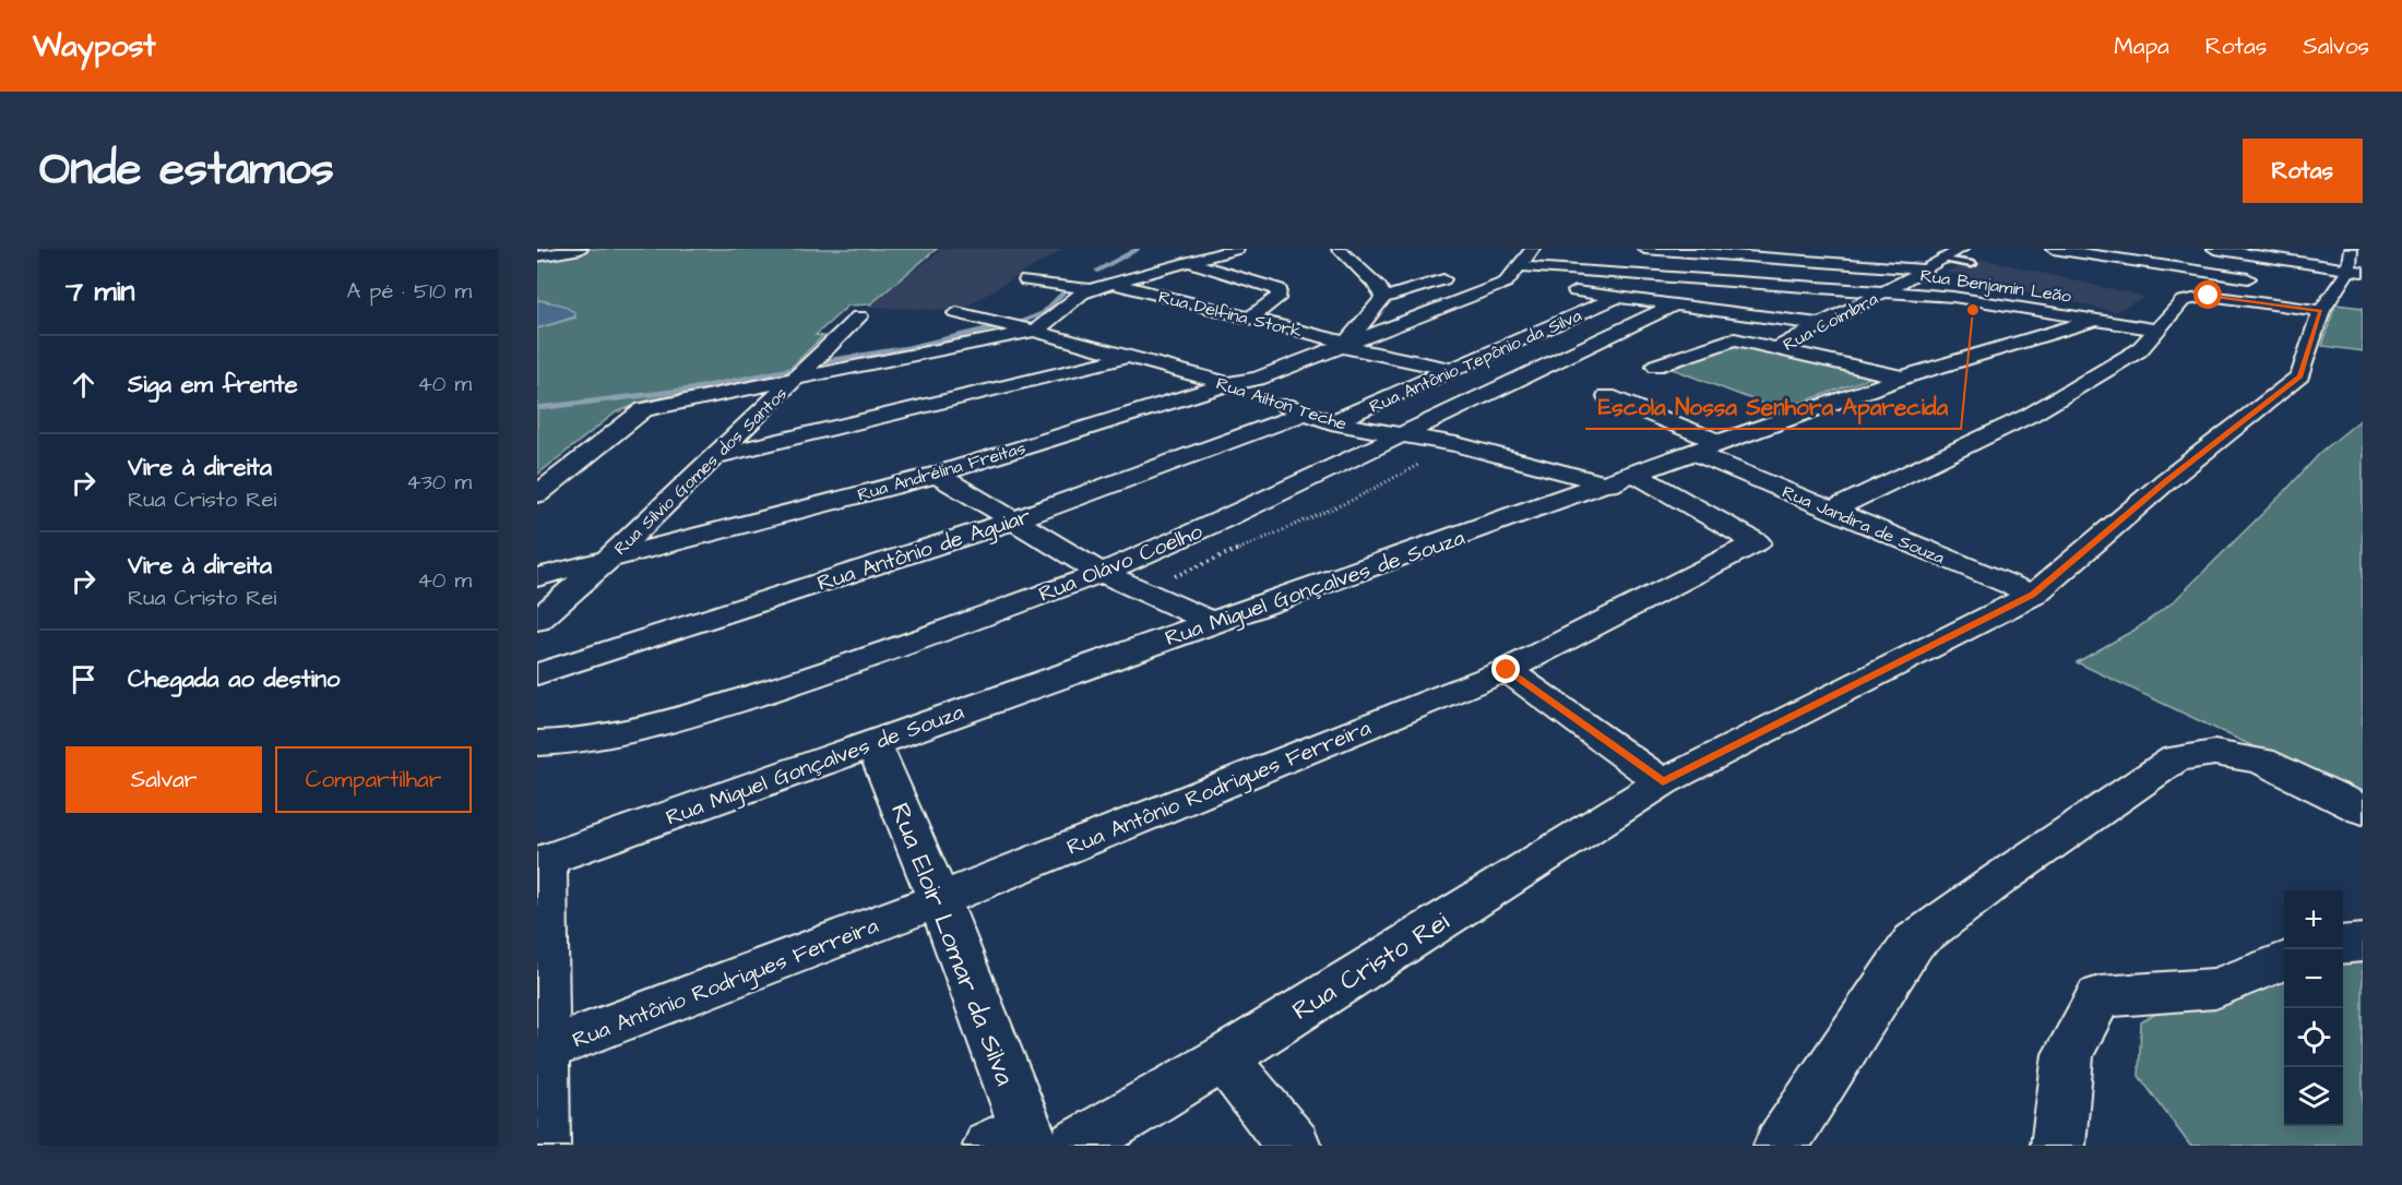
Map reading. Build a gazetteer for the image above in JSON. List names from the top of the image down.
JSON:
{
  "streets": {
    "street": [
      "Rua Benjamin Leão",
      "Rua Delfina Stork",
      "Rua Coimbra",
      "Rua Antônio Tepônio da Silva",
      "Rua Ailton Teche",
      "Rua Sílvio Gomes dos Santos",
      "Rua Andrélina Freitas",
      "Rua Jandira de Souza",
      "Rua Antônio de Aguiar",
      "Rua Olávo Coelho",
      "Rua Miguel Gonçalves de Souza",
      "Rua Antônio Rodrigues Ferreira",
      "Rua Eloir Lomar da Silva",
      "Rua Cristo Rei"
    ]
  },
  "crossings": [
    ["Rua Benjamin Leão", "Rua Coimbra"],
    ["Rua Benjamin Leão", "Rua Miguel Gonçalves de Souza"],
    ["Rua Delfina Stork", "Rua Andrélina Freitas"],
    ["Rua Coimbra", "Rua Miguel Gonçalves de Souza"],
    ["Rua Antônio Tepônio da Silva", "Rua Ailton Teche"],
    ["Rua Antônio Tepônio da Silva", "Rua Antônio de Aguiar"],
    ["Rua Ailton Teche", "Rua Andrélina Freitas"],
    ["Rua Ailton Teche", "Rua Antônio de Aguiar"],
    ["Rua Ailton Teche", "Rua Olávo Coelho"],
    ["Rua Ailton Teche", "Rua Miguel Gonçalves de Souza"],
    ["Rua Ailton Teche", "Rua Antônio Rodrigues Ferreira"],
    ["Rua Sílvio Gomes dos Santos", "Rua Andrélina Freitas"],
    ["Rua Jandira de Souza", "Rua Miguel Gonçalves de Souza"],
    ["Rua Jandira de Souza", "Rua Cristo Rei"],
    ["Rua Miguel Gonçalves de Souza", "Rua Antônio Rodrigues Ferreira"],
    ["Rua Miguel Gonçalves de Souza", "Rua Eloir Lomar da Silva"],
    ["Rua Antônio Rodrigues Ferreira", "Rua Eloir Lomar da Silva"]
  ],
  "places": ["Escola Nossa Senhora Aparecida"],
  "page": {
    "header": "Waypost",
    "nav": ["Mapa", "Rotas", "Salvos"],
    "title": "Onde estamos",
    "buttons": [
      "Rotas",
      ["Salvar", "Compartilhar"]
    ],
    "heading": ["7 min", "A pé · 510 m"],
    "list": [
      ["Siga em frente", "40 m"],
      ["Vire à direita", "Rua Cristo Rei", "430 m"],
      ["Vire à direita", "Rua Cristo Rei", "40 m"],
      "Chegada ao destino"
    ],
    "map_buttons": ["+", "−"]
  }
}
